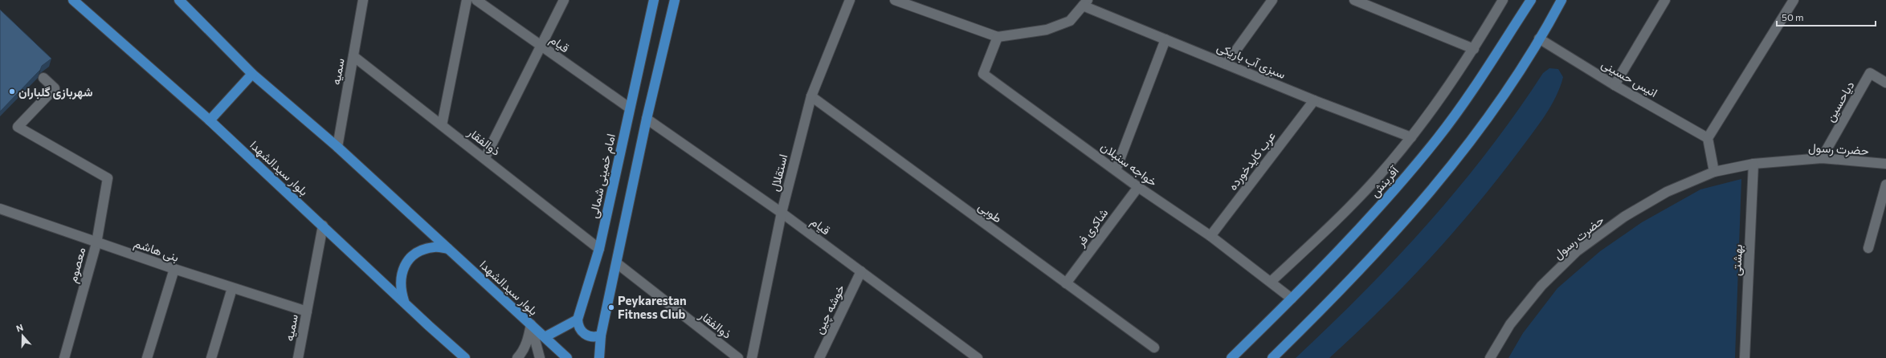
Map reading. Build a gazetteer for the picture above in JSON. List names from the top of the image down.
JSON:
{
  "streets": {
    "main road": ["بلوار سیدالشهدا", "امام خمینی شمالی", "آفرینش"],
    "street": [
      "قیام",
      "سبزی آب باریکی",
      "سمیه",
      "انیس حسینی",
      "دیاحسین",
      "ذوالفقار",
      "حضرت رسول",
      "عرب کایدخورده",
      "خواجه سنبلان",
      "استقلال",
      "طوبی",
      "شاکری فر",
      "بنی هاشم",
      "بهشتی",
      "معصوم",
      "خوشه چین"
    ]
  },
  "crossings": [
    ["قیام", "استقلال"],
    ["قیام", "امام خمینی شمالی"],
    ["قیام", "خوشه چین"],
    ["سبزی آب باریکی", "عرب کایدخورده"],
    ["سمیه", "ذوالفقار"],
    ["سمیه", "بلوار سیدالشهدا"],
    ["سمیه", "بنی هاشم"],
    ["دیاحسین", "حضرت رسول"],
    ["ذوالفقار", "امام خمینی شمالی"],
    ["حضرت رسول", "بهشتی"],
    ["عرب کایدخورده", "خواجه سنبلان"],
    ["خواجه سنبلان", "آفرینش"],
    ["خواجه سنبلان", "شاکری فر"],
    ["استقلال", "طوبی"],
    ["طوبی", "شاکری فر"],
    ["بنی هاشم", "معصوم"]
  ],
  "places": ["شهربازی گلباران", "Peykarestan Fitness Club"],
  "scale_bar": "50 m",
  "north": "top"
}
